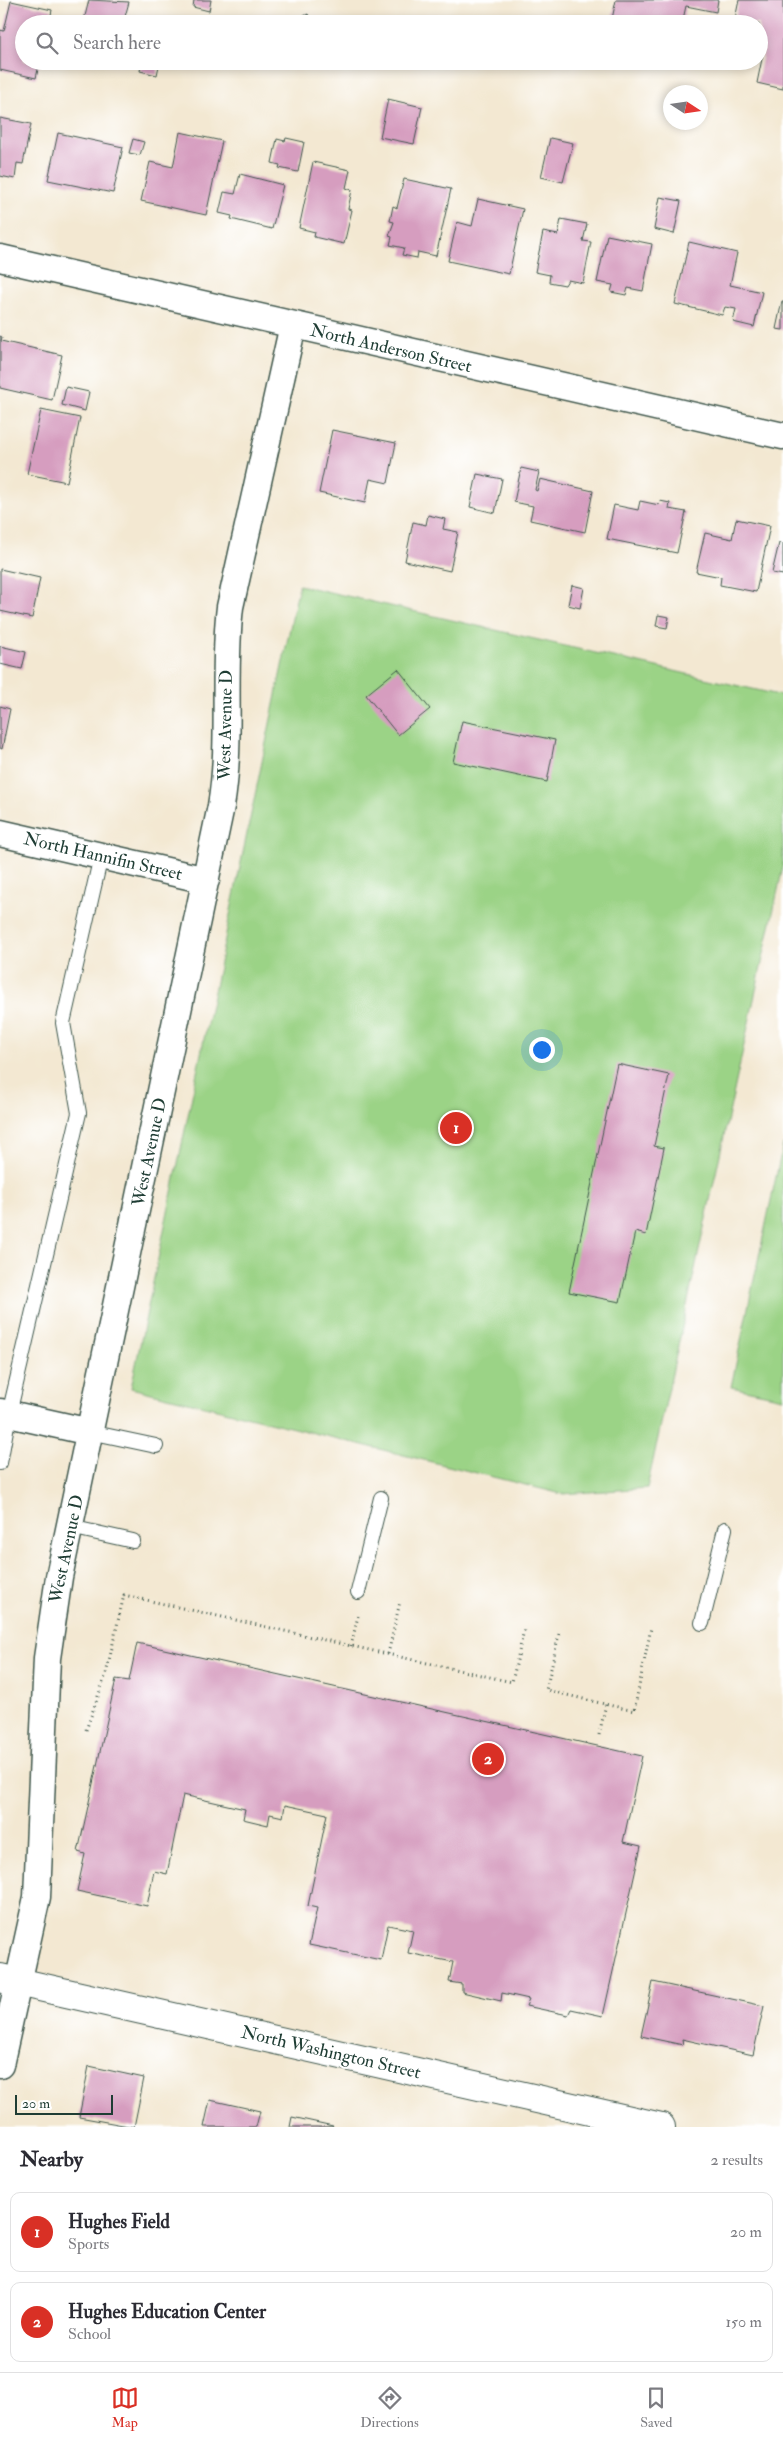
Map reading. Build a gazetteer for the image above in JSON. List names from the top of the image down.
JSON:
{
  "streets": {
    "main road": ["North Washington Street"],
    "street": ["North Anderson Street", "West Avenue D", "North Hannifin Street"]
  },
  "crossings": [
    ["North Anderson Street", "West Avenue D"],
    ["West Avenue D", "North Hannifin Street"],
    ["West Avenue D", "North Washington Street"]
  ],
  "scale_bar": "20 m",
  "north": "right",
  "page": {
    "search": "Search here",
    "pins": ["1", "2"],
    "scale": "20 m",
    "heading": ["Nearby", "2 results"],
    "list": [
      {
        "mark": "1",
        "name": "Hughes Field",
        "note": "Sports",
        "value": "20 m"
      },
      {
        "mark": "2",
        "name": "Hughes Education Center",
        "note": "School",
        "value": "150 m"
      }
    ],
    "nav": ["Map", "Directions", "Saved"]
  }
}
